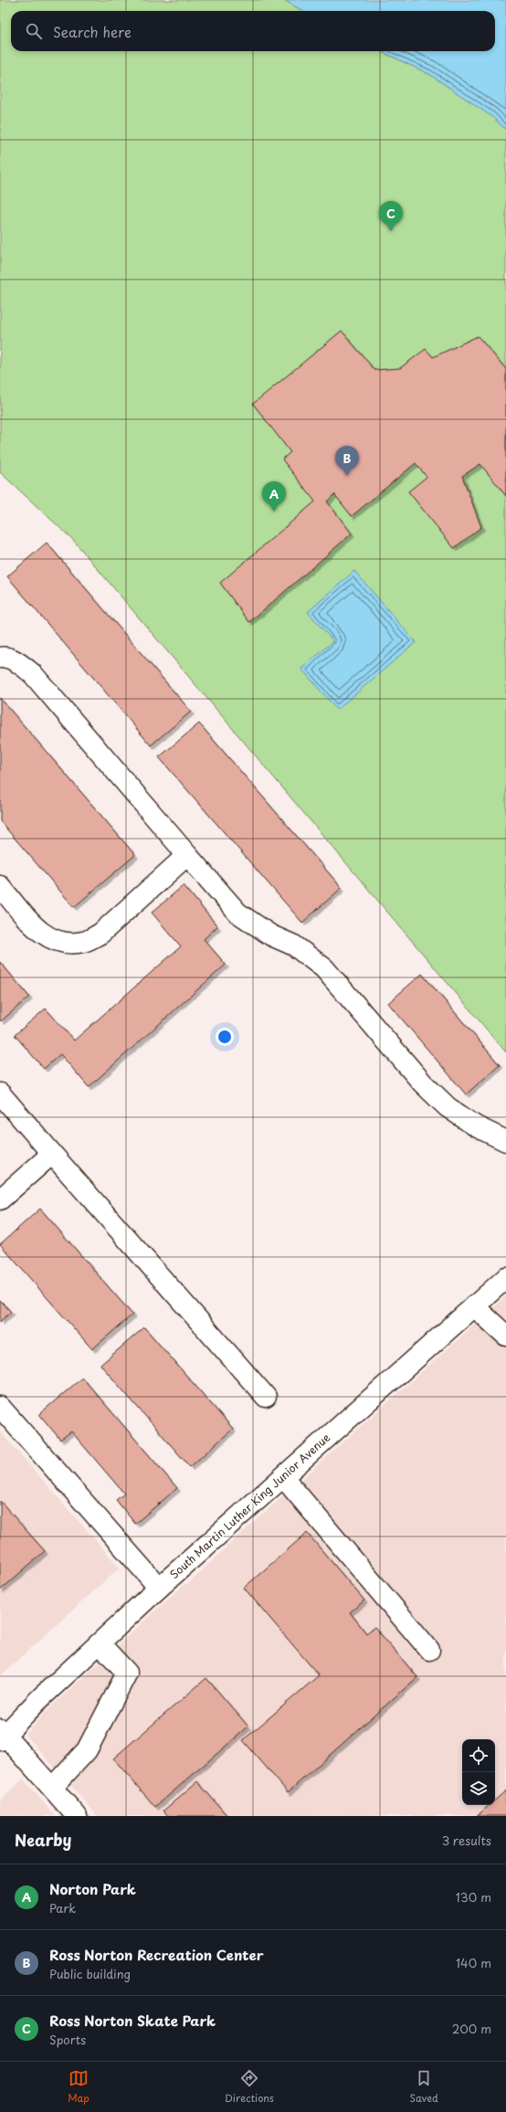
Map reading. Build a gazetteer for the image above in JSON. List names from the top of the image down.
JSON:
{
  "streets": {
    "street": ["South Martin Luther King Junior Avenue"]
  },
  "page": {
    "search": "Search here",
    "pins": ["C", "B", "A"],
    "heading": ["Nearby", "3 results"],
    "list": [
      {
        "mark": "A",
        "name": "Norton Park",
        "note": "Park",
        "value": "130 m"
      },
      {
        "mark": "B",
        "name": "Ross Norton Recreation Center",
        "note": "Public building",
        "value": "140 m"
      },
      {
        "mark": "C",
        "name": "Ross Norton Skate Park",
        "note": "Sports",
        "value": "200 m"
      }
    ],
    "nav": ["Map", "Directions", "Saved"]
  }
}
